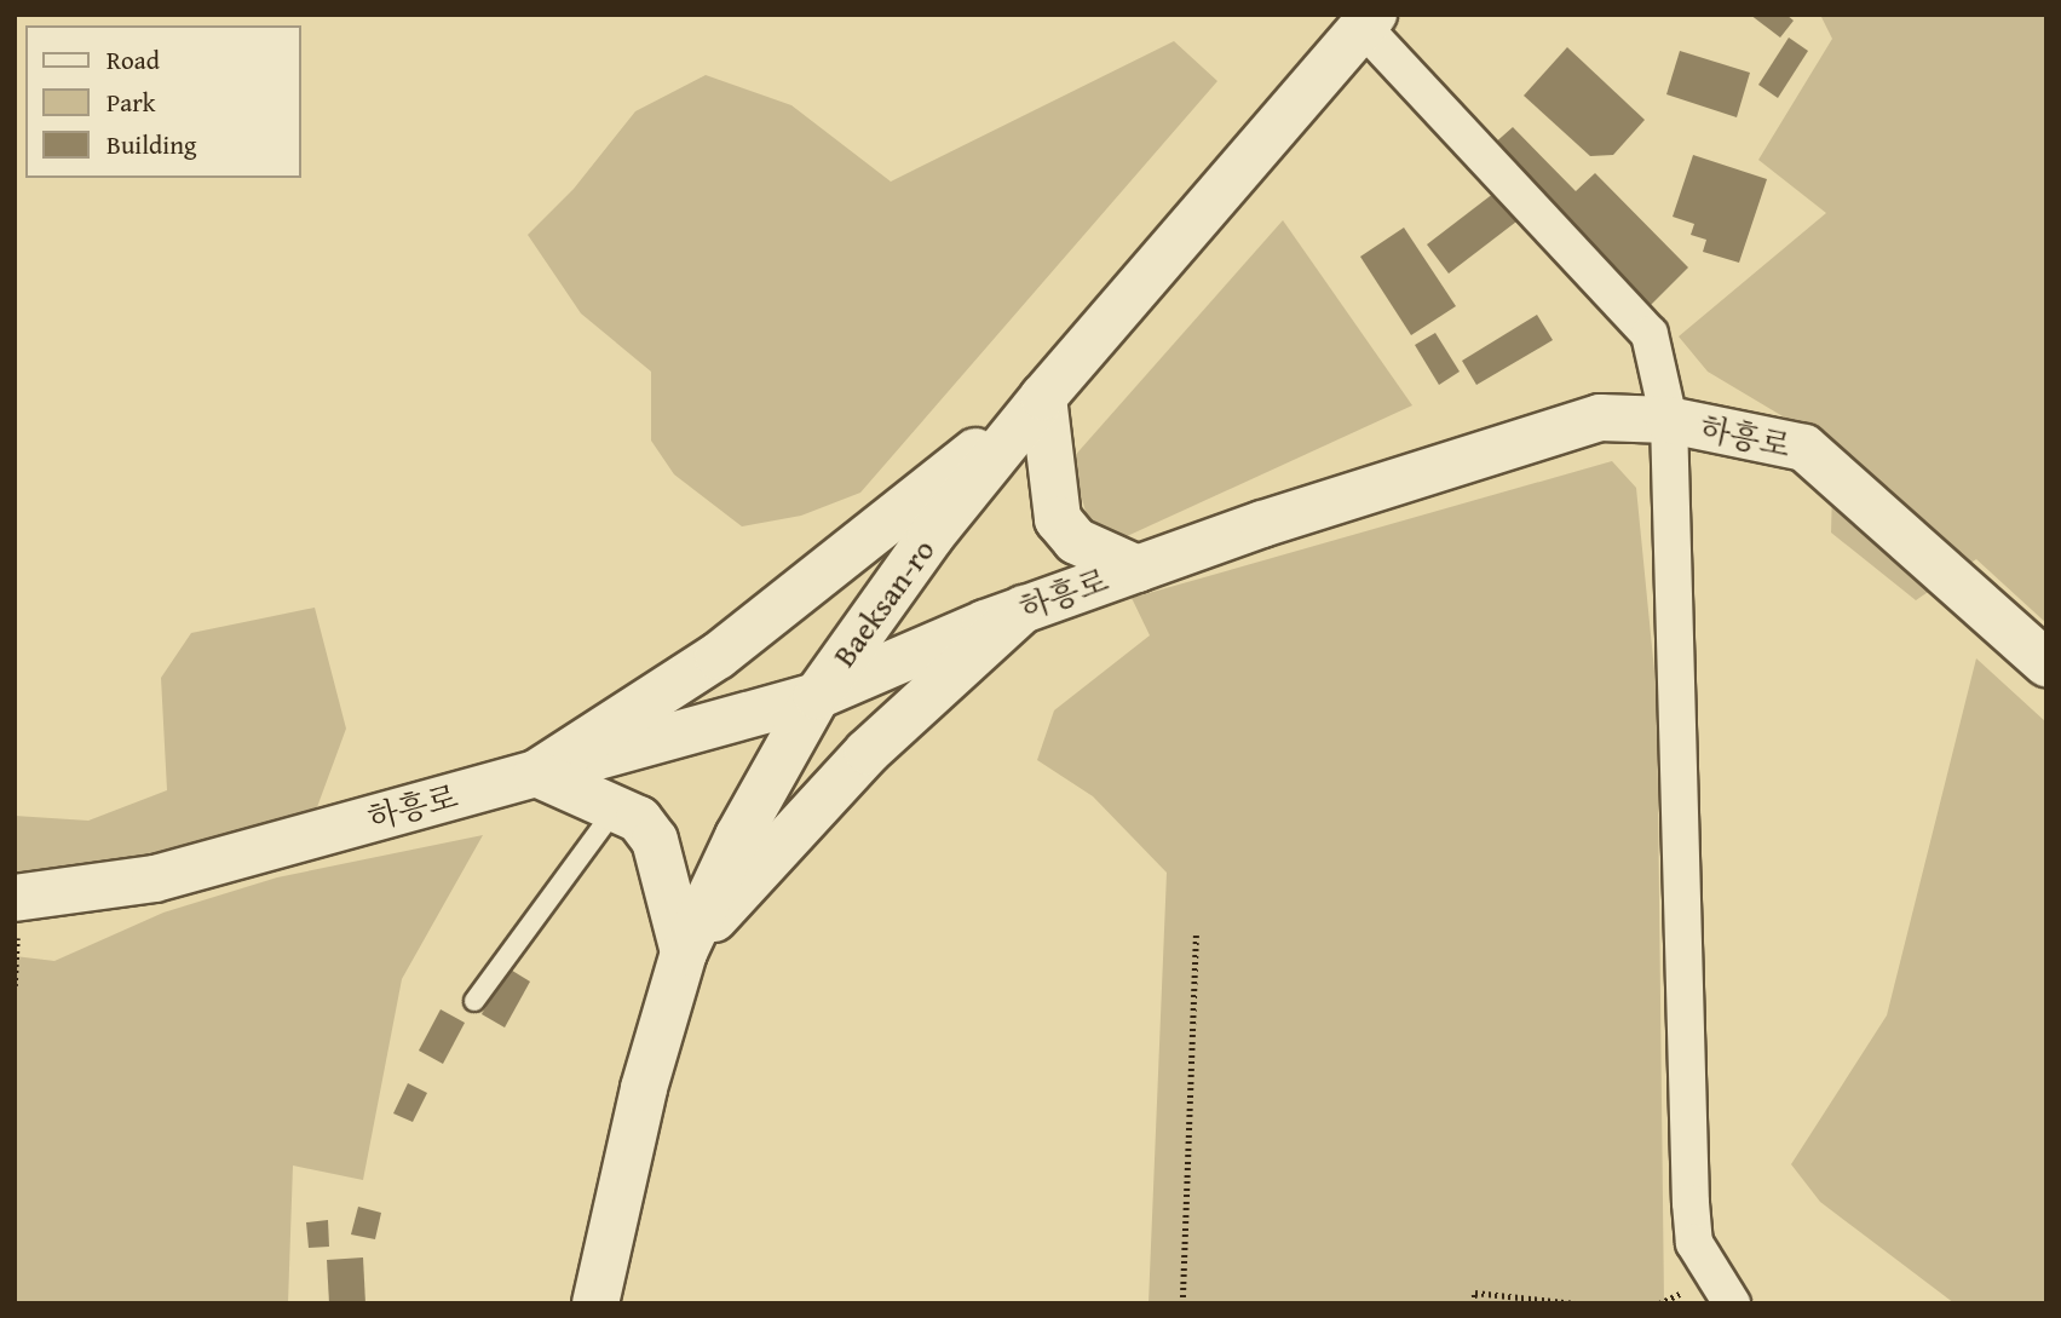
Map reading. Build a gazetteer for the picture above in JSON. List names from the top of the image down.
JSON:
{
  "streets": {
    "main road": ["하흥로", "Baeksan-ro"]
  },
  "crossings": [
    ["하흥로", "Baeksan-ro"]
  ],
  "legend": ["Road", "Park", "Building"]
}
